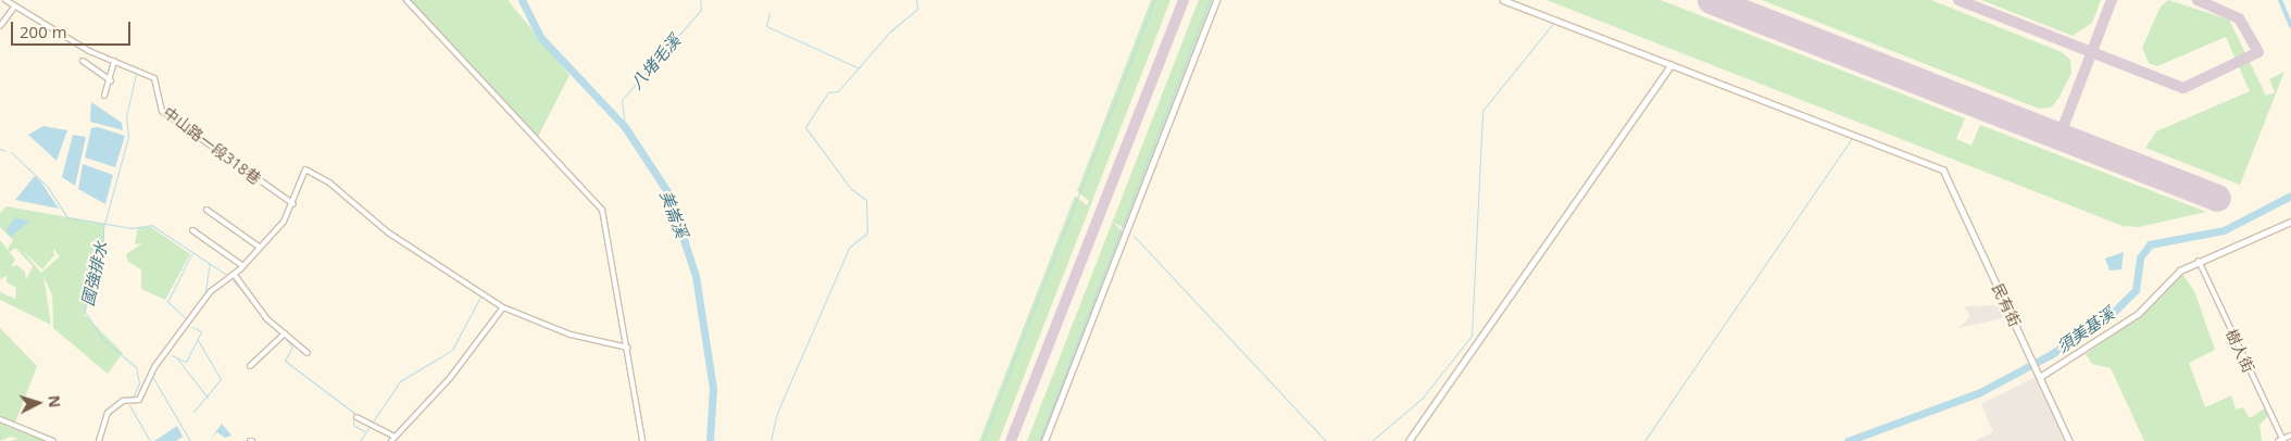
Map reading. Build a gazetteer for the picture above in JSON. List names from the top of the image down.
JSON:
{
  "streets": {
    "street": ["中山路一段318巷", "民有街", "樹人街"]
  },
  "water": [
    "八堵毛溪",
    "美崙溪",
    "國強排水",
    "須美基溪"
  ],
  "scale_bar": "200 m",
  "north": "right"
}
